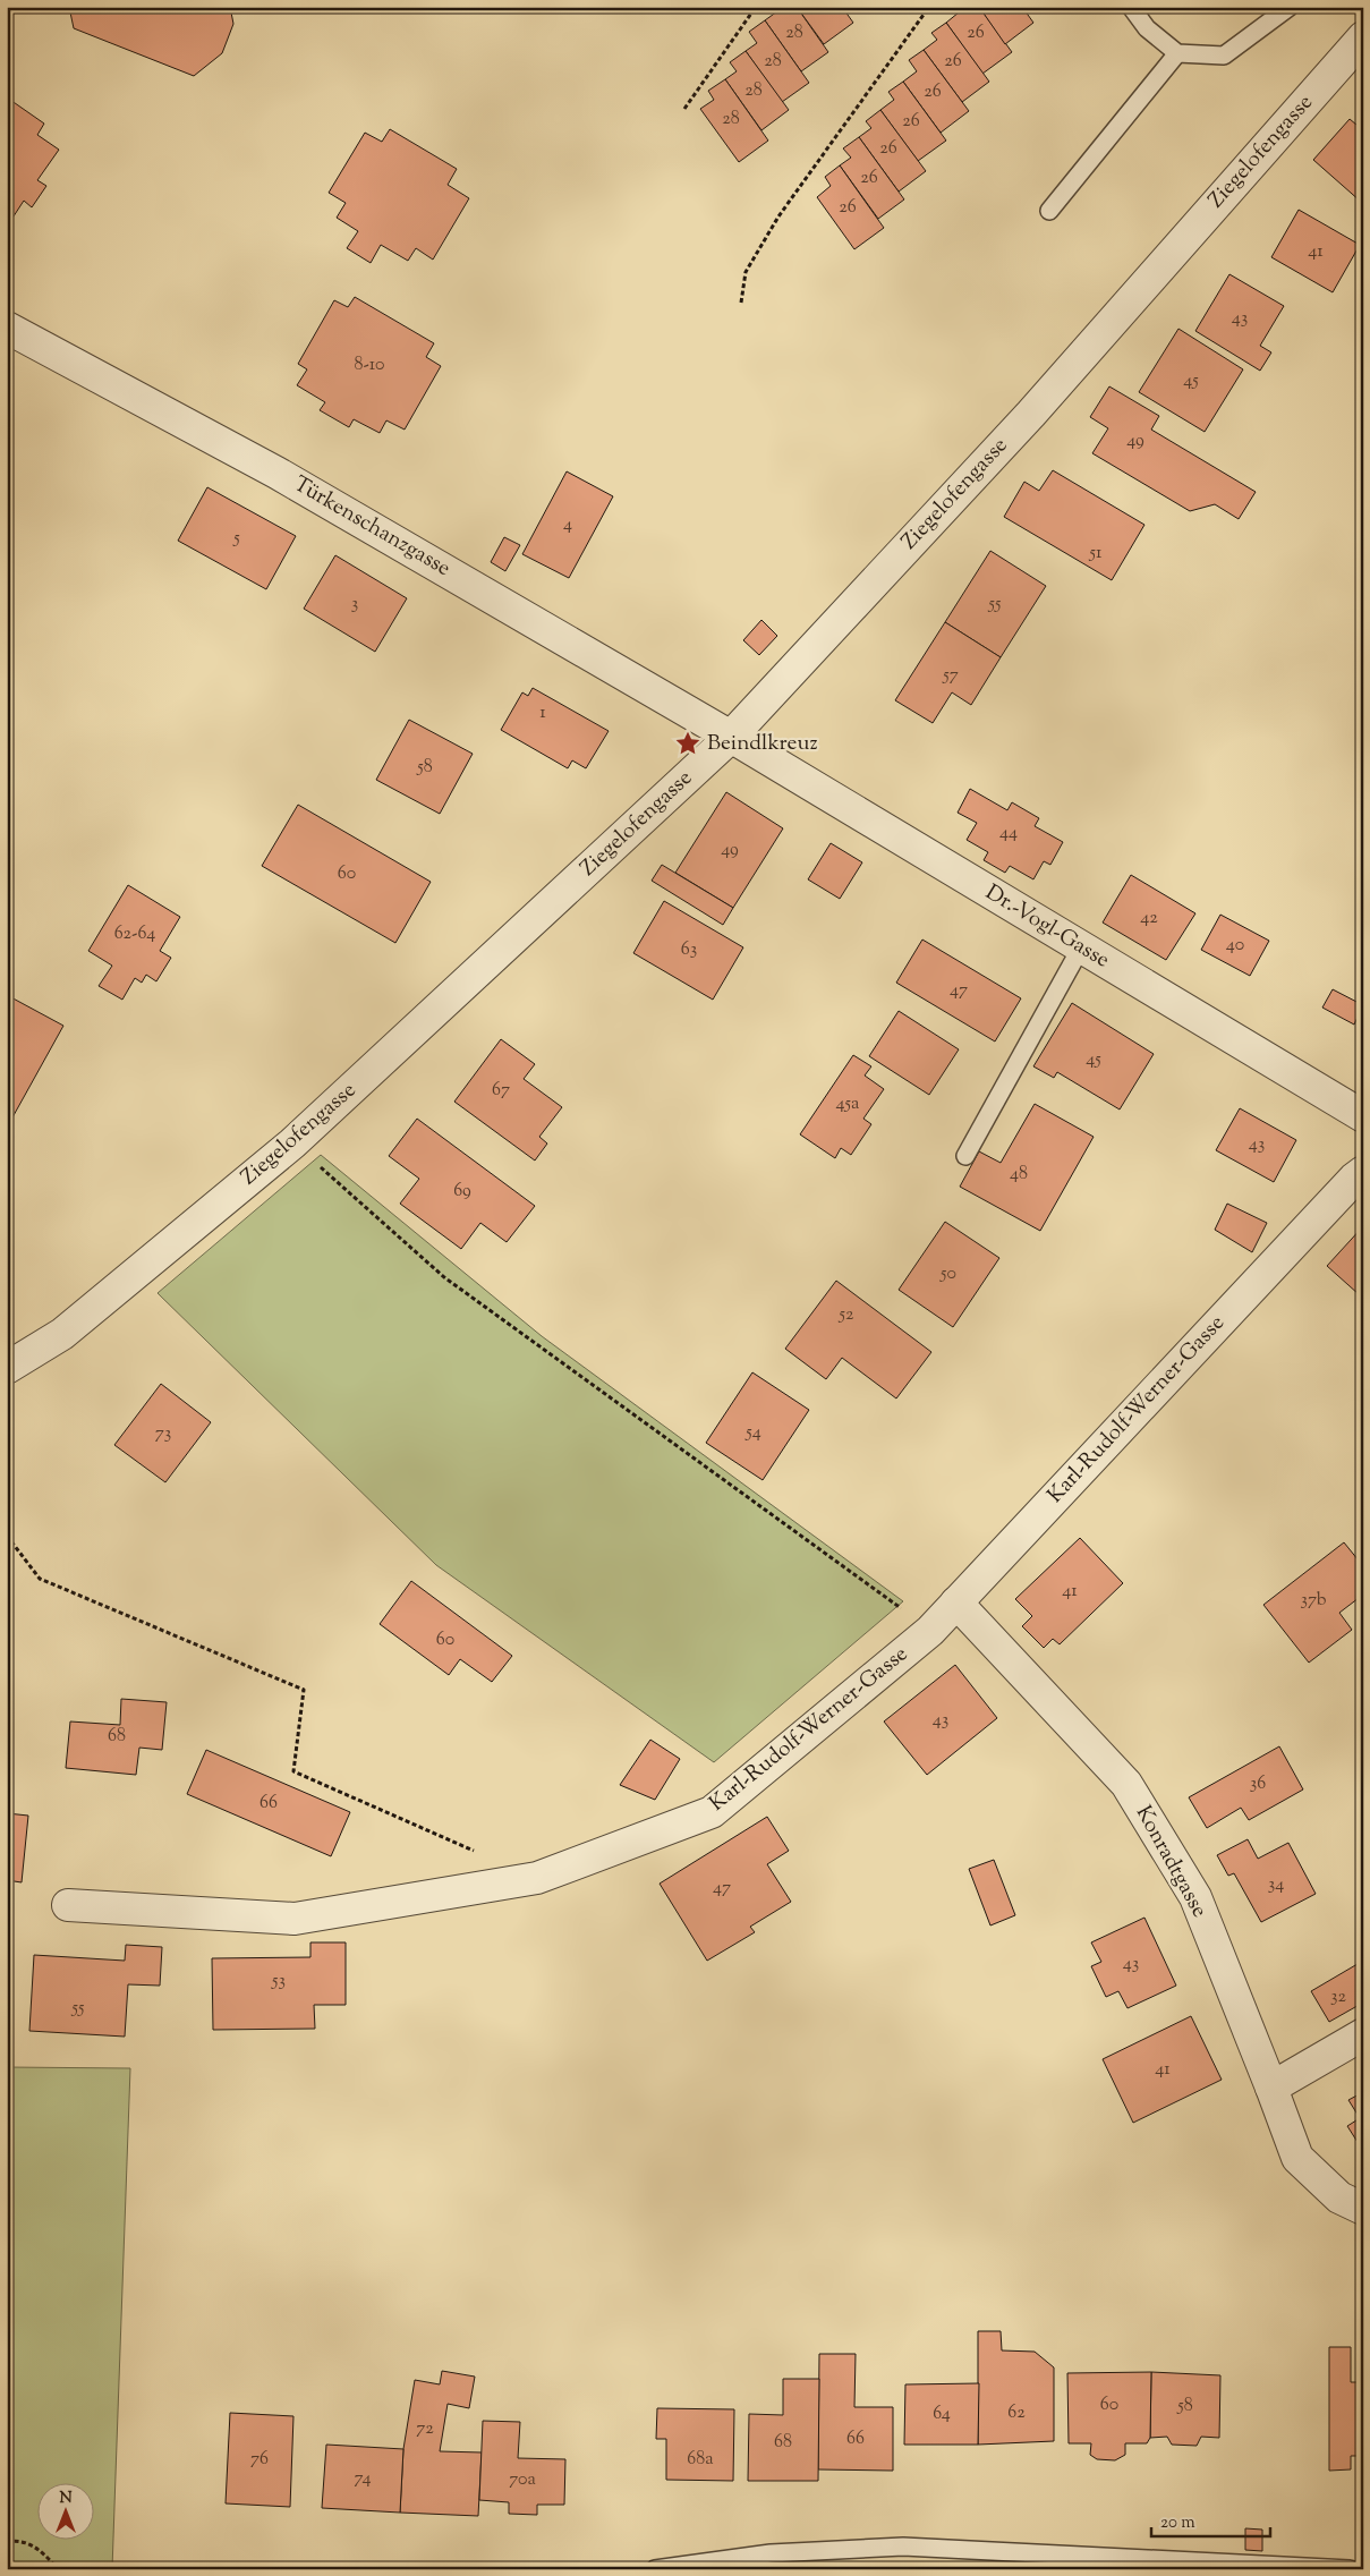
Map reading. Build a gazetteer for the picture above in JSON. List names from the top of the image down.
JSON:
{
  "streets": {
    "street": [
      "Ziegelofengasse",
      "Türkenschanzgasse",
      "Dr.-Vogl-Gasse",
      "Karl-Rudolf-Werner-Gasse",
      "Konradtgasse"
    ]
  },
  "crossings": [
    ["Ziegelofengasse", "Türkenschanzgasse"],
    ["Ziegelofengasse", "Dr.-Vogl-Gasse"],
    ["Türkenschanzgasse", "Dr.-Vogl-Gasse"],
    ["Karl-Rudolf-Werner-Gasse", "Konradtgasse"]
  ],
  "places": {
    "place": ["Beindlkreuz"]
  },
  "house_numbers": [
    "28",
    "26",
    "28",
    "26",
    "28",
    "26",
    "28",
    "26",
    "26",
    "26",
    "26",
    "41",
    "43",
    "8-10",
    "45",
    "49",
    "4",
    "5",
    "51",
    "3",
    "55",
    "57",
    "1",
    "58",
    "44",
    "49",
    "60",
    "42",
    "62-64",
    "40",
    "63",
    "47",
    "45",
    "67",
    "45a",
    "43",
    "48",
    "69",
    "50",
    "52",
    "54",
    "73",
    "41",
    "37b",
    "60",
    "43",
    "68",
    "36",
    "66",
    "34",
    "47",
    "43",
    "53",
    "32",
    "55",
    "41",
    "60",
    "58",
    "62",
    "64",
    "72",
    "66",
    "68",
    "76",
    "68a",
    "74",
    "70a"
  ],
  "scale_bar": "20 m",
  "north": "top"
}
